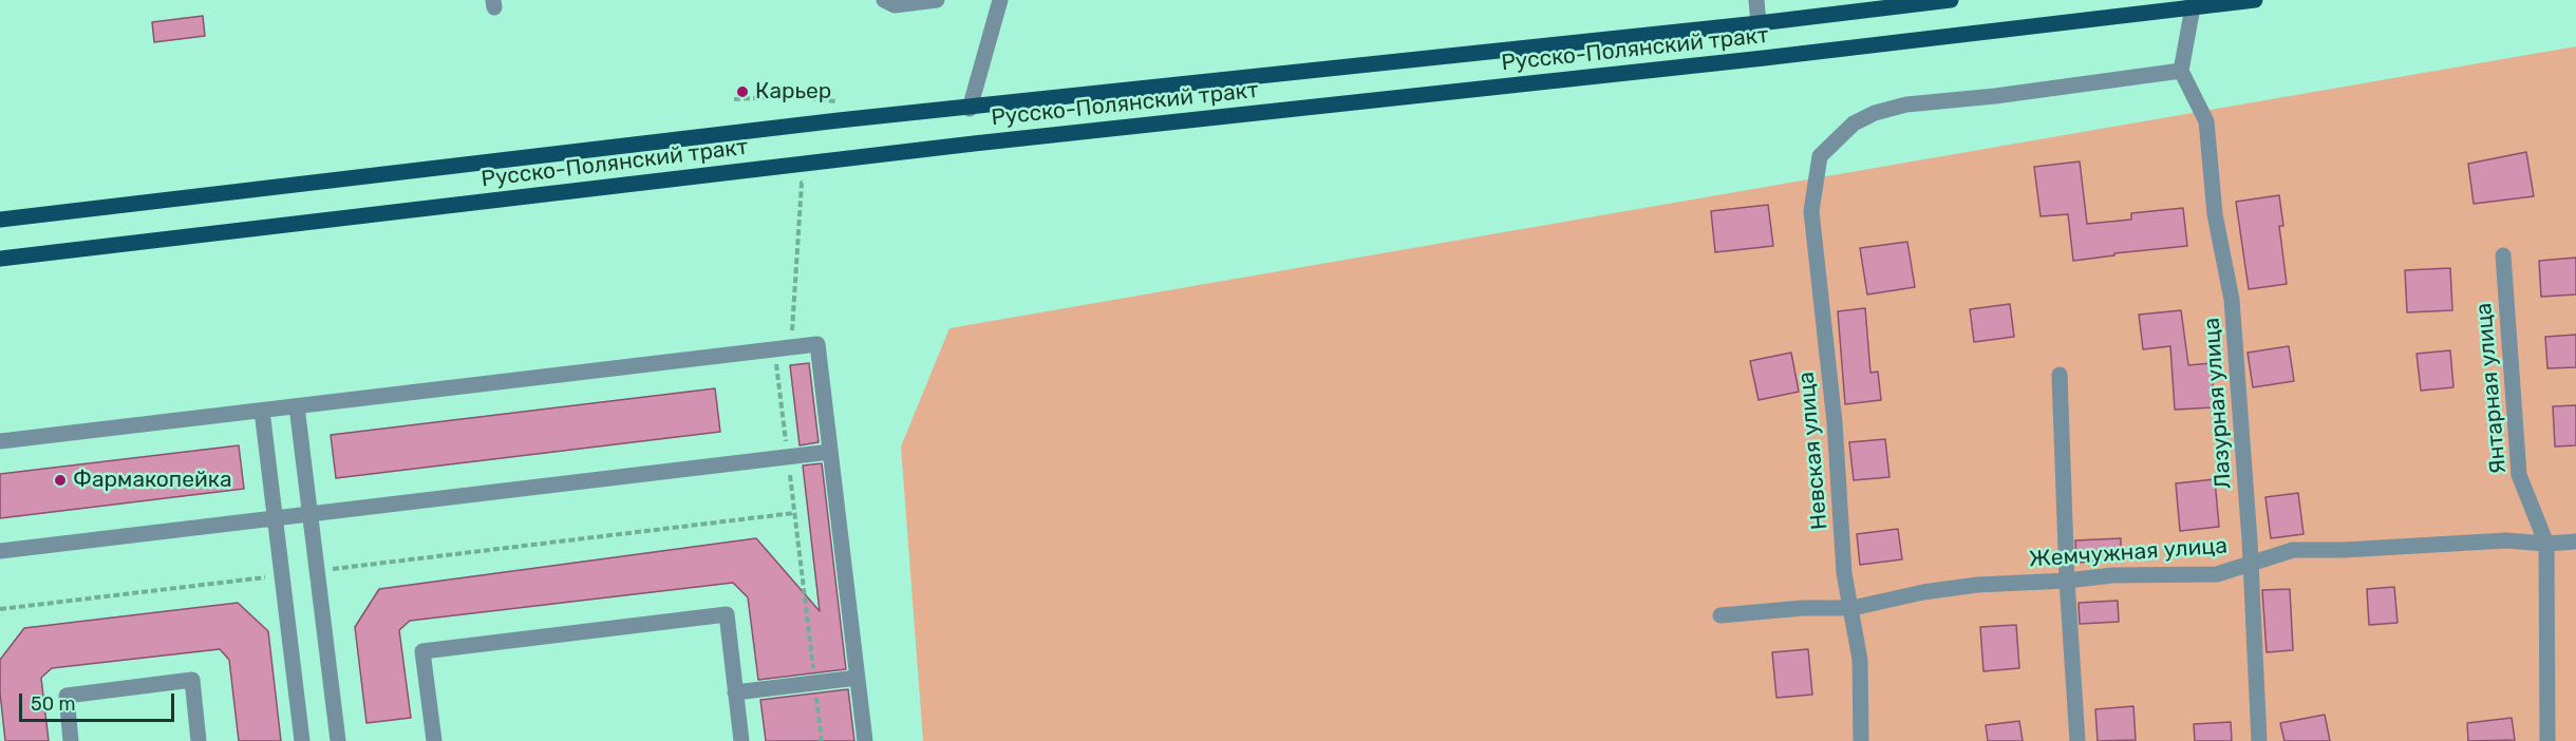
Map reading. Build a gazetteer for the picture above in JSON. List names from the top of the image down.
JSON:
{
  "streets": {
    "main road": ["Русско-Полянский тракт"],
    "street": [
      "Янтарная улица",
      "Лазурная улица",
      "Невская улица",
      "Жемчужная улица"
    ]
  },
  "crossings": [
    ["Янтарная улица", "Жемчужная улица"],
    ["Лазурная улица", "Невская улица"],
    ["Лазурная улица", "Жемчужная улица"],
    ["Невская улица", "Жемчужная улица"]
  ],
  "places": ["Карьер", "Фармакопейка"],
  "scale_bar": "50 m"
}
